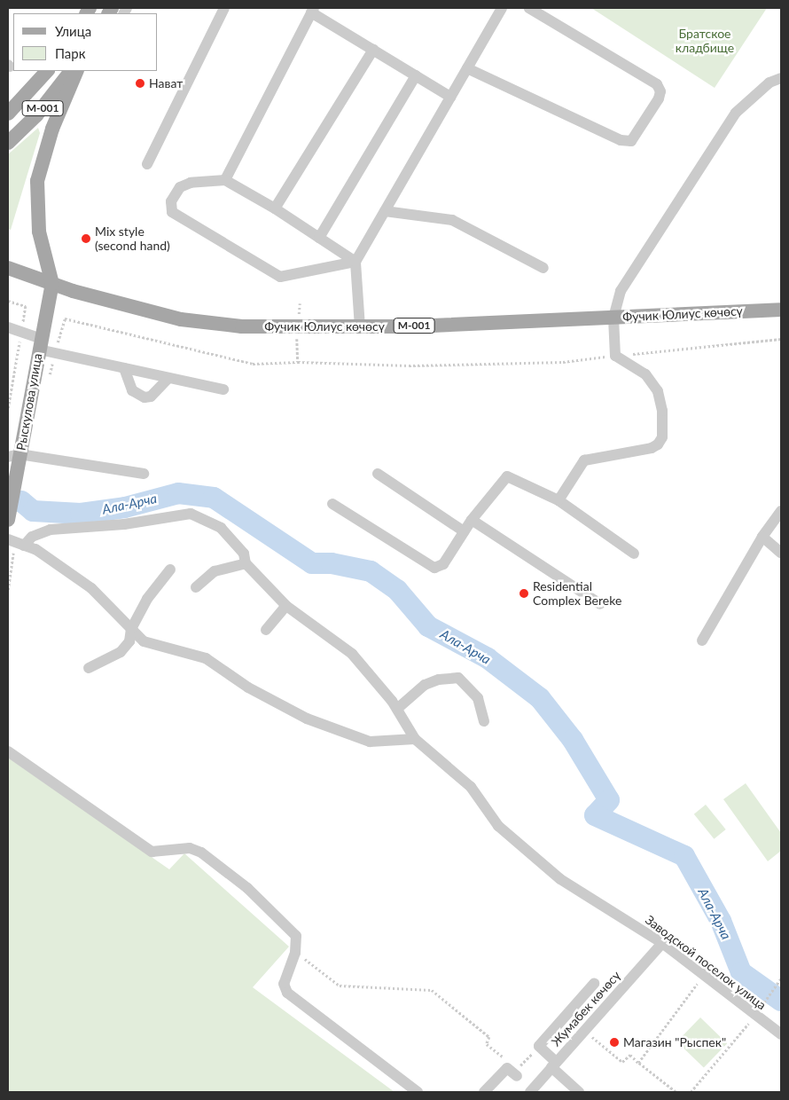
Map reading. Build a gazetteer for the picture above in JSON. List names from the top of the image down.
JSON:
{
  "streets": {
    "main road": [
      "M-001",
      "Фучик Юлиус көчөсү",
      "М-001",
      "Рыскулова улица"
    ],
    "street": ["Заводской поселок улица", "Жумабек көчөсү"]
  },
  "crossings": [
    ["Фучик Юлиус көчөсү", "Рыскулова улица"],
    ["Заводской поселок улица", "Жумабек көчөсү"]
  ],
  "water": ["Ала-Арча"],
  "parks": ["Братское кладбище"],
  "places": [
    "Нават",
    "Mix style (second hand)",
    "Residential Complex Bereke",
    "Магазин \"Рыспек\""
  ],
  "legend": ["Улица", "Парк"]
}
